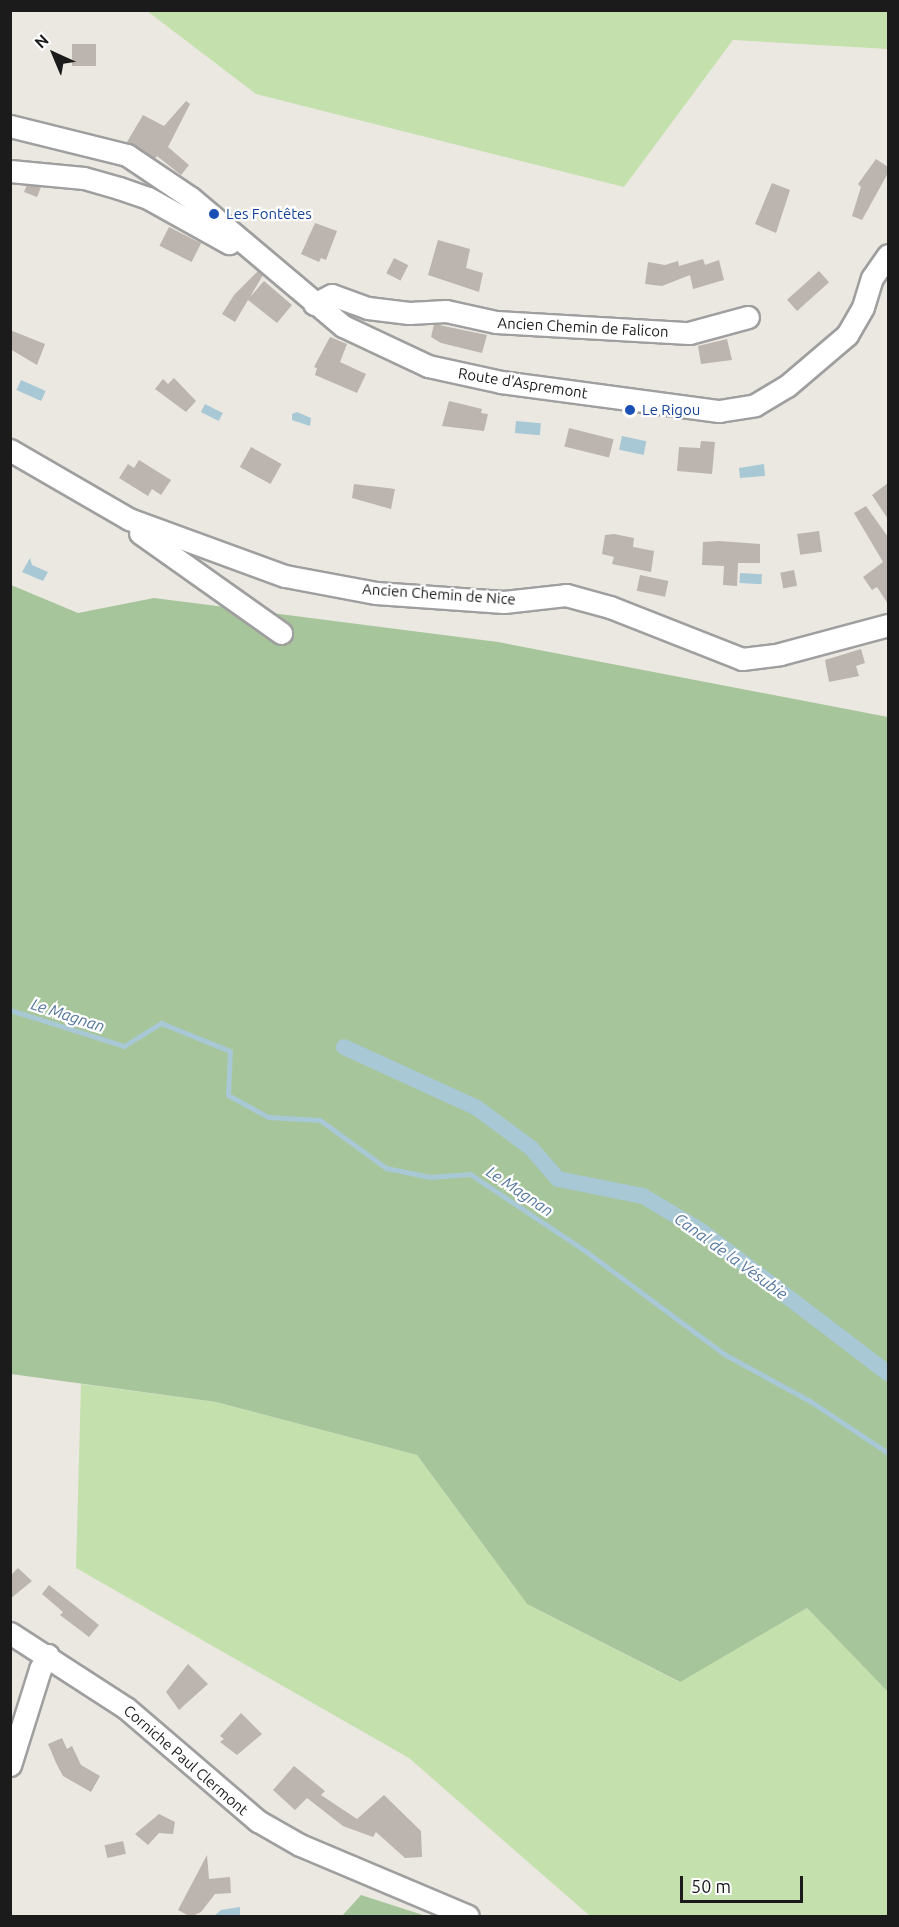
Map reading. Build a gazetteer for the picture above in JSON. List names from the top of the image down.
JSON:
{
  "streets": {
    "street": [
      "Ancien Chemin de Falicon",
      "Route d'Aspremont",
      "Ancien Chemin de Nice",
      "Corniche Paul Clermont"
    ]
  },
  "crossings": [
    ["Ancien Chemin de Falicon", "Route d'Aspremont"]
  ],
  "water": ["Le Magnan", "Canal de la Vésubie"],
  "places": ["Les Fontêtes", "Le Rigou"],
  "scale_bar": "50 m",
  "north": "top left"
}
